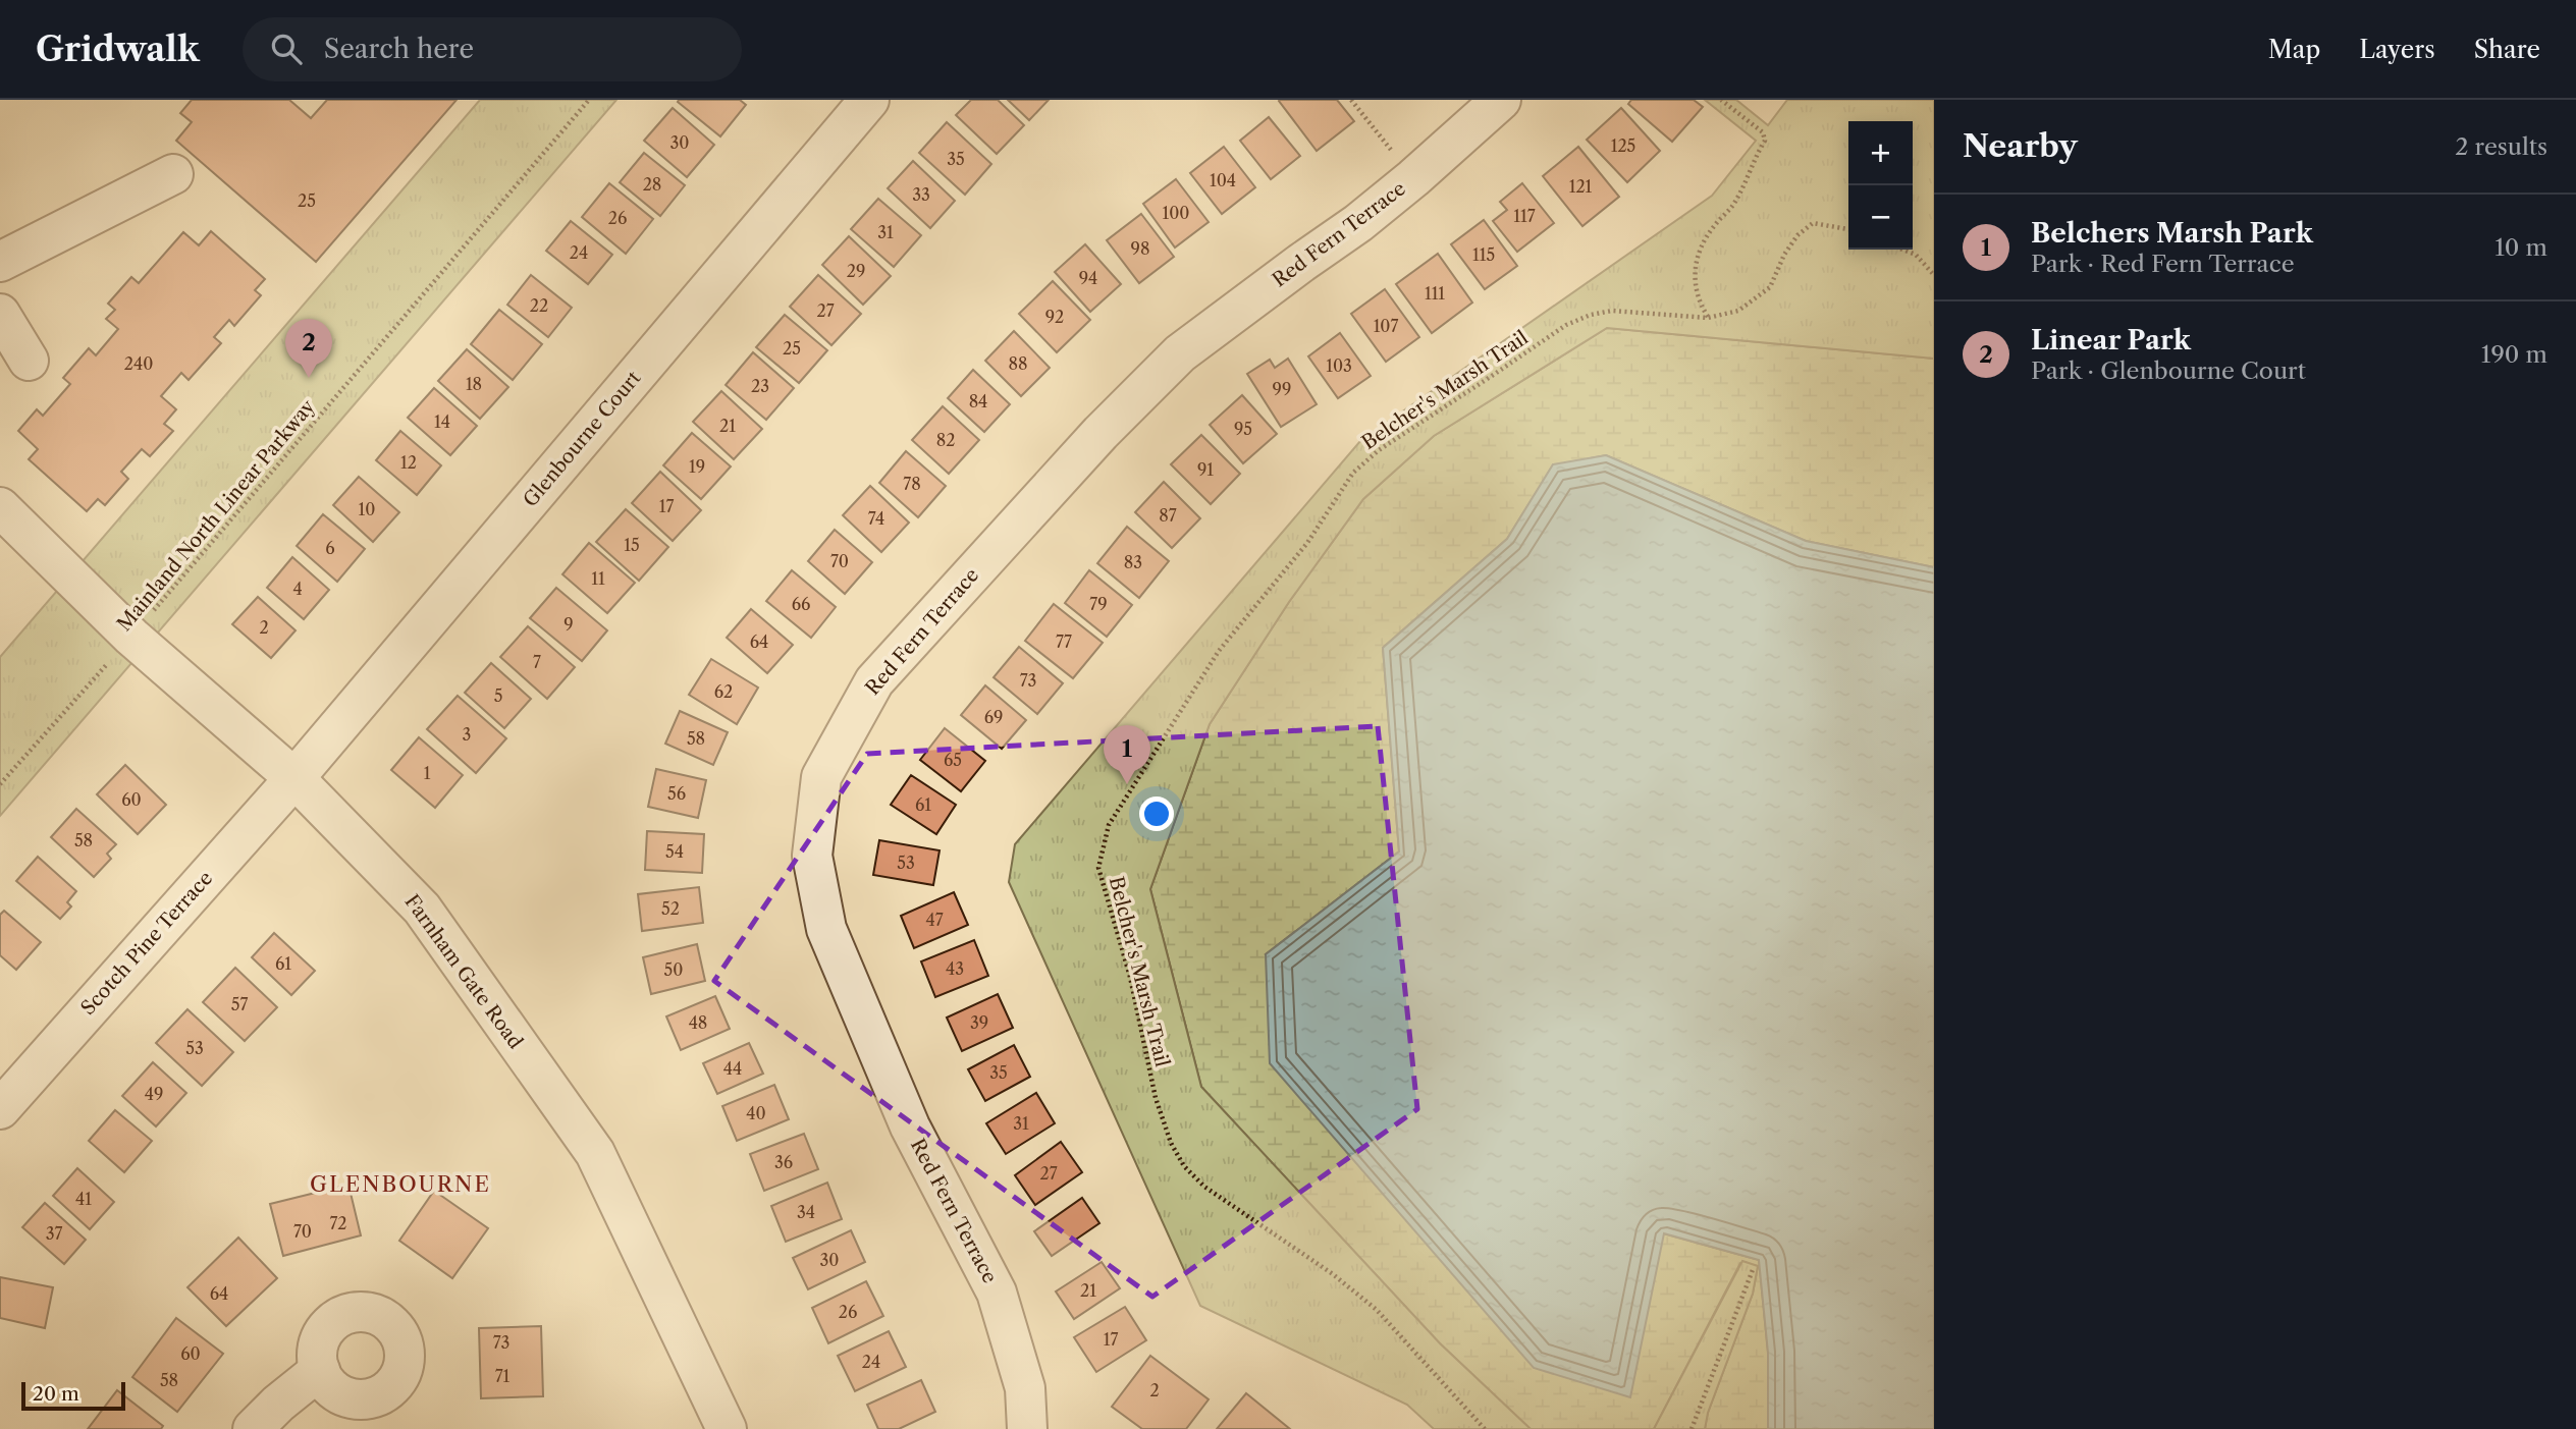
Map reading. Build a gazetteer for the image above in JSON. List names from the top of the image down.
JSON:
{
  "streets": {
    "street": [
      "Red Fern Terrace",
      "Glenbourne Court",
      "Scotch Pine Terrace",
      "Farnham Gate Road"
    ],
    "path": ["Belcher's Marsh Trail", "Mainland North Linear Parkway"]
  },
  "crossings": [
    ["Glenbourne Court", "Scotch Pine Terrace"],
    ["Glenbourne Court", "Farnham Gate Road"],
    ["Mainland North Linear Parkway", "Farnham Gate Road"],
    ["Scotch Pine Terrace", "Farnham Gate Road"]
  ],
  "districts": ["GLENBOURNE"],
  "house_numbers": [
    "30",
    "125",
    "35",
    "104",
    "28",
    "121",
    "33",
    "25",
    "100",
    "117",
    "26",
    "31",
    "98",
    "24",
    "115",
    "29",
    "94",
    "111",
    "22",
    "27",
    "92",
    "107",
    "25",
    "240",
    "88",
    "103",
    "18",
    "23",
    "99",
    "84",
    "14",
    "21",
    "95",
    "82",
    "12",
    "19",
    "91",
    "78",
    "17",
    "10",
    "87",
    "74",
    "15",
    "6",
    "70",
    "83",
    "11",
    "4",
    "66",
    "79",
    "9",
    "2",
    "64",
    "77",
    "7",
    "73",
    "62",
    "5",
    "69",
    "3",
    "58",
    "65",
    "1",
    "56",
    "60",
    "61",
    "58",
    "54",
    "53",
    "52",
    "47",
    "61",
    "43",
    "50",
    "57",
    "48",
    "39",
    "53",
    "44",
    "35",
    "49",
    "40",
    "31",
    "36",
    "27",
    "41",
    "34",
    "72",
    "70",
    "37",
    "30",
    "21",
    "64",
    "26",
    "17",
    "73",
    "60",
    "24",
    "71",
    "58",
    "2"
  ],
  "scale_bar": "20 m",
  "page": {
    "header": "Gridwalk",
    "search": "Search here",
    "nav": ["Map", "Layers", "Share"],
    "heading": ["Nearby", "2 results"],
    "map_buttons": ["+", "−"],
    "list": [
      {
        "mark": "1",
        "name": "Belchers Marsh Park",
        "note": "Park · Red Fern Terrace",
        "value": "10 m"
      },
      {
        "mark": "2",
        "name": "Linear Park",
        "note": "Park · Glenbourne Court",
        "value": "190 m"
      }
    ],
    "pins": ["2", "1"],
    "scale": "20 m"
  }
}
